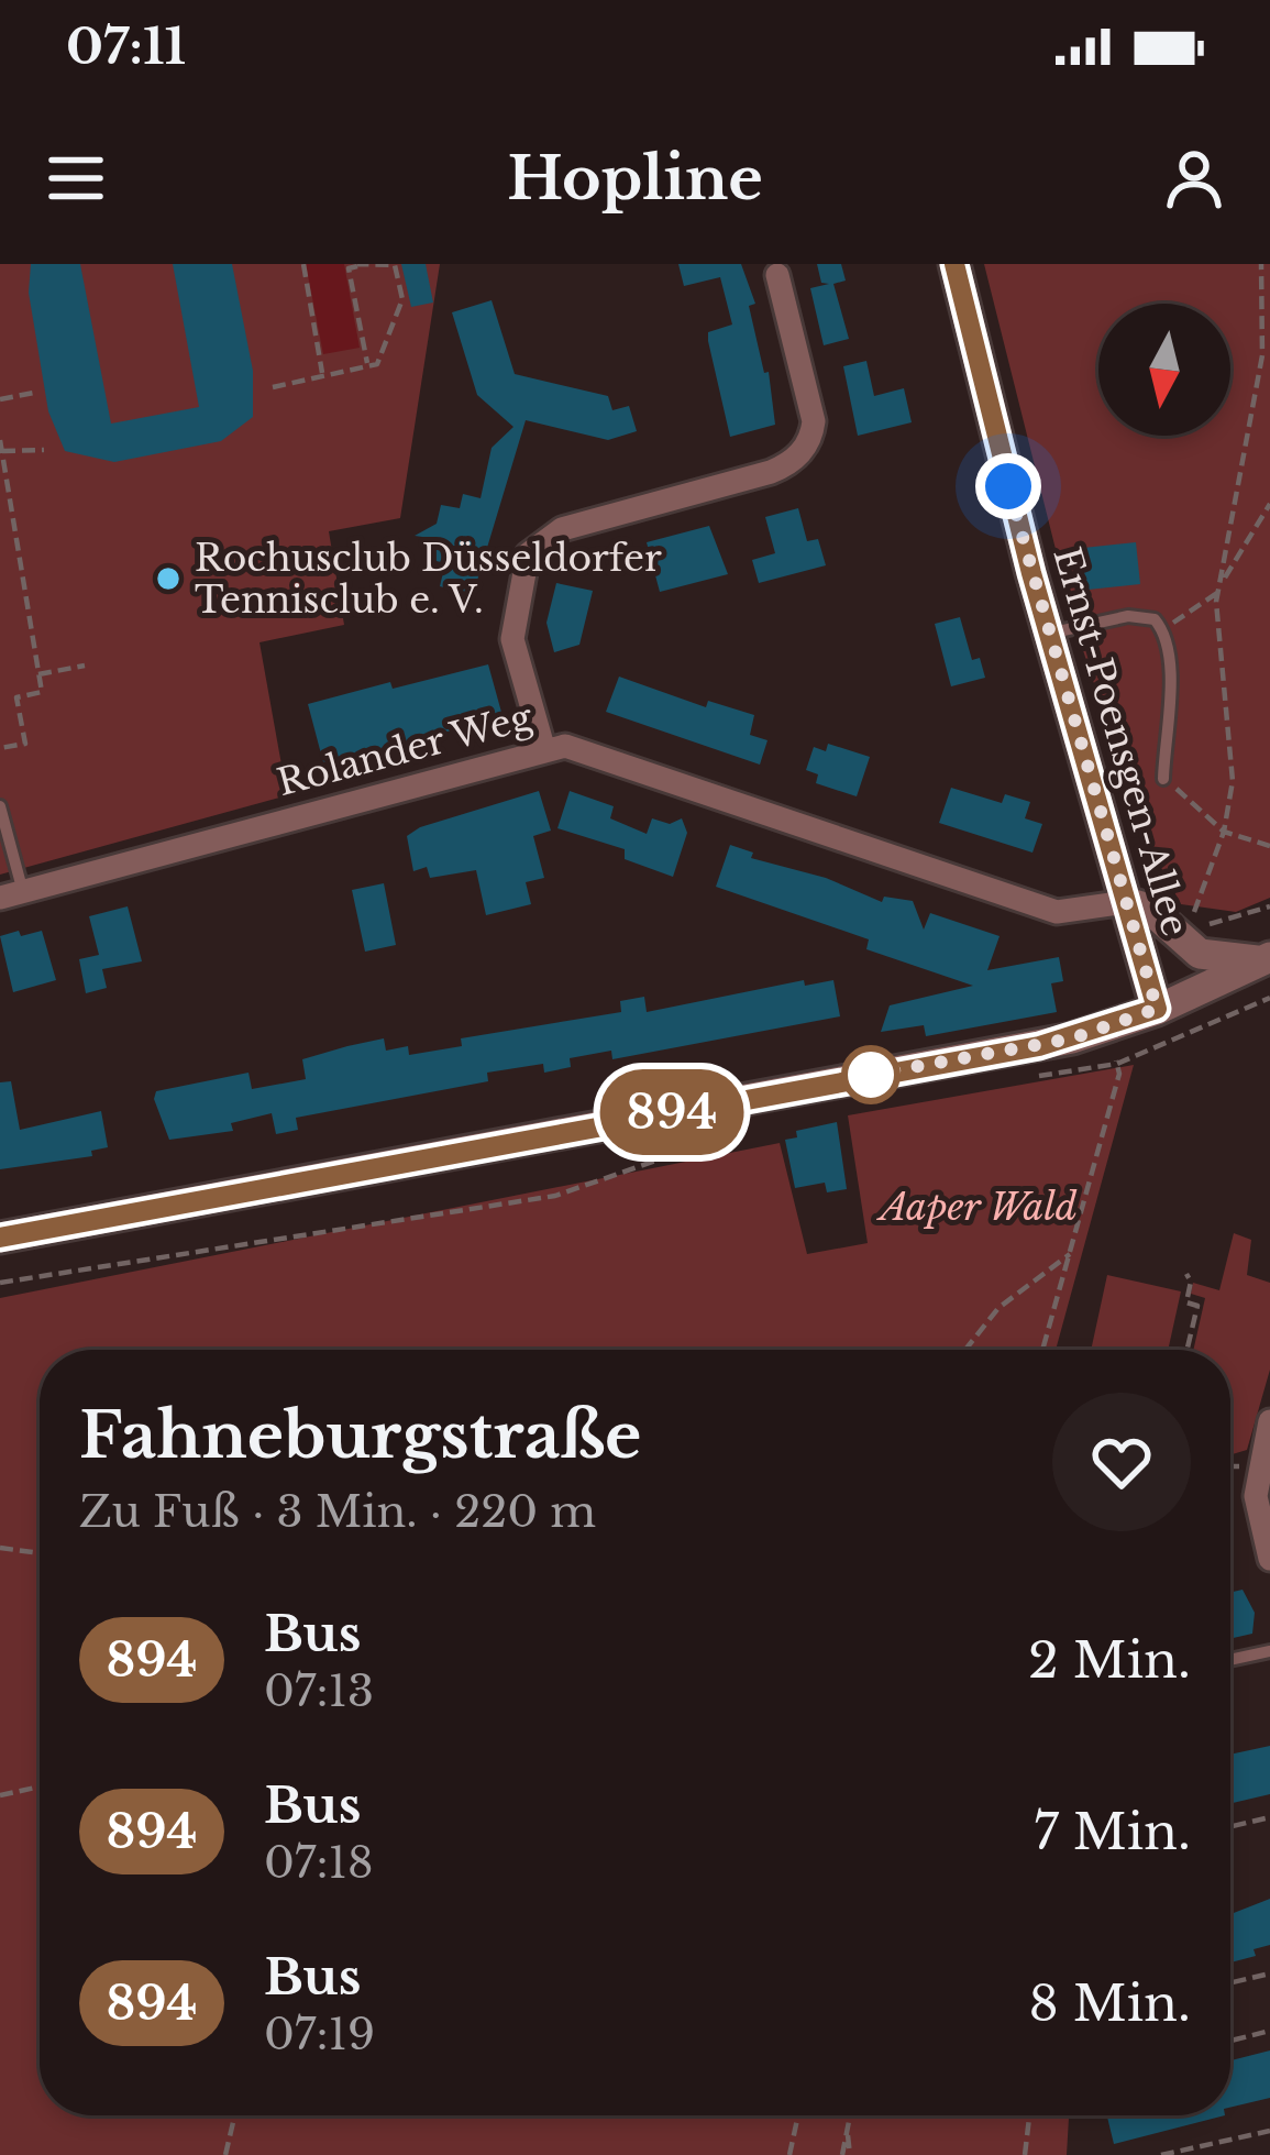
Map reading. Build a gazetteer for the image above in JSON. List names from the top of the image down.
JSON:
{
  "streets": {
    "street": ["Ernst-Poensgen-Allee", "Rolander Weg"]
  },
  "crossings": [
    ["Ernst-Poensgen-Allee", "Rolander Weg"]
  ],
  "parks": ["Aaper Wald"],
  "places": ["Rochusclub Düsseldorfer Tennisclub e. V."],
  "lines": ["bus line 894"],
  "north": "bottom",
  "page": {
    "status": "07:11",
    "header": "Hopline",
    "on_map": "894",
    "heading": ["Fahneburgstraße", "Zu Fuß · 3 Min. · 220 m"],
    "list": [
      {
        "mark": "894",
        "name": "Bus",
        "note": "07:13",
        "value": "2 Min."
      },
      {
        "mark": "894",
        "name": "Bus",
        "note": "07:18",
        "value": "7 Min."
      },
      {
        "mark": "894",
        "name": "Bus",
        "note": "07:19",
        "value": "8 Min."
      }
    ]
  }
}
